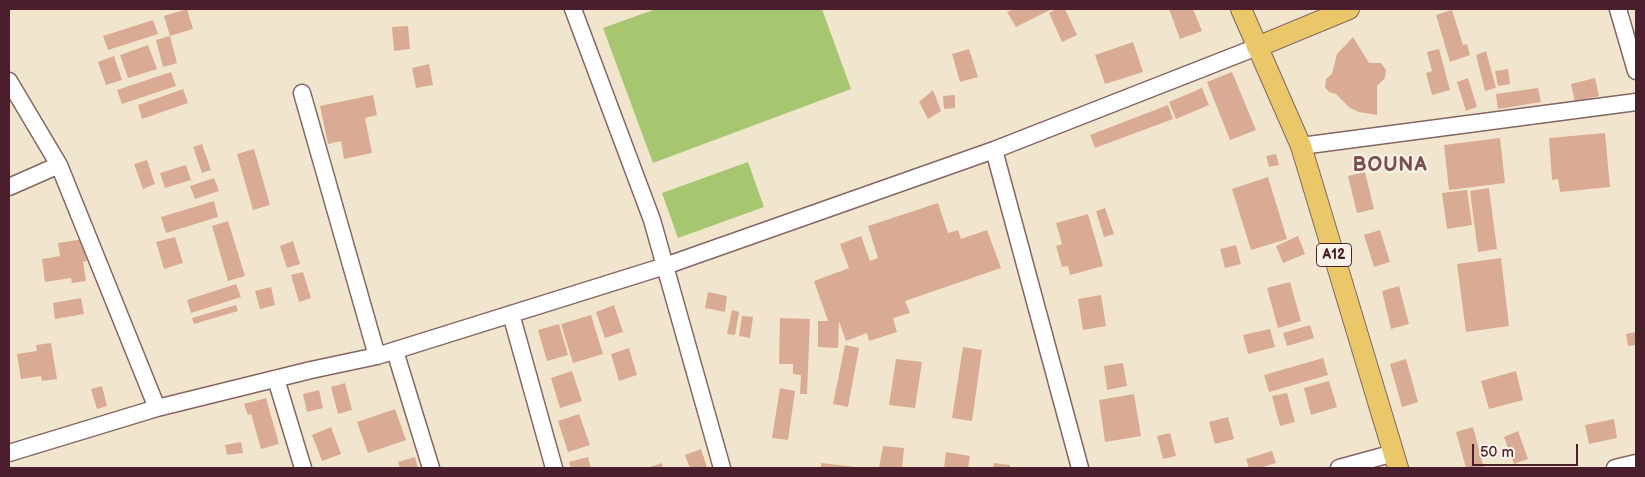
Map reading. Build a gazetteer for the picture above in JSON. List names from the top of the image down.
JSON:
{
  "streets": {
    "main road": ["A12"]
  },
  "districts": ["BOUNA"],
  "scale_bar": "50 m"
}
